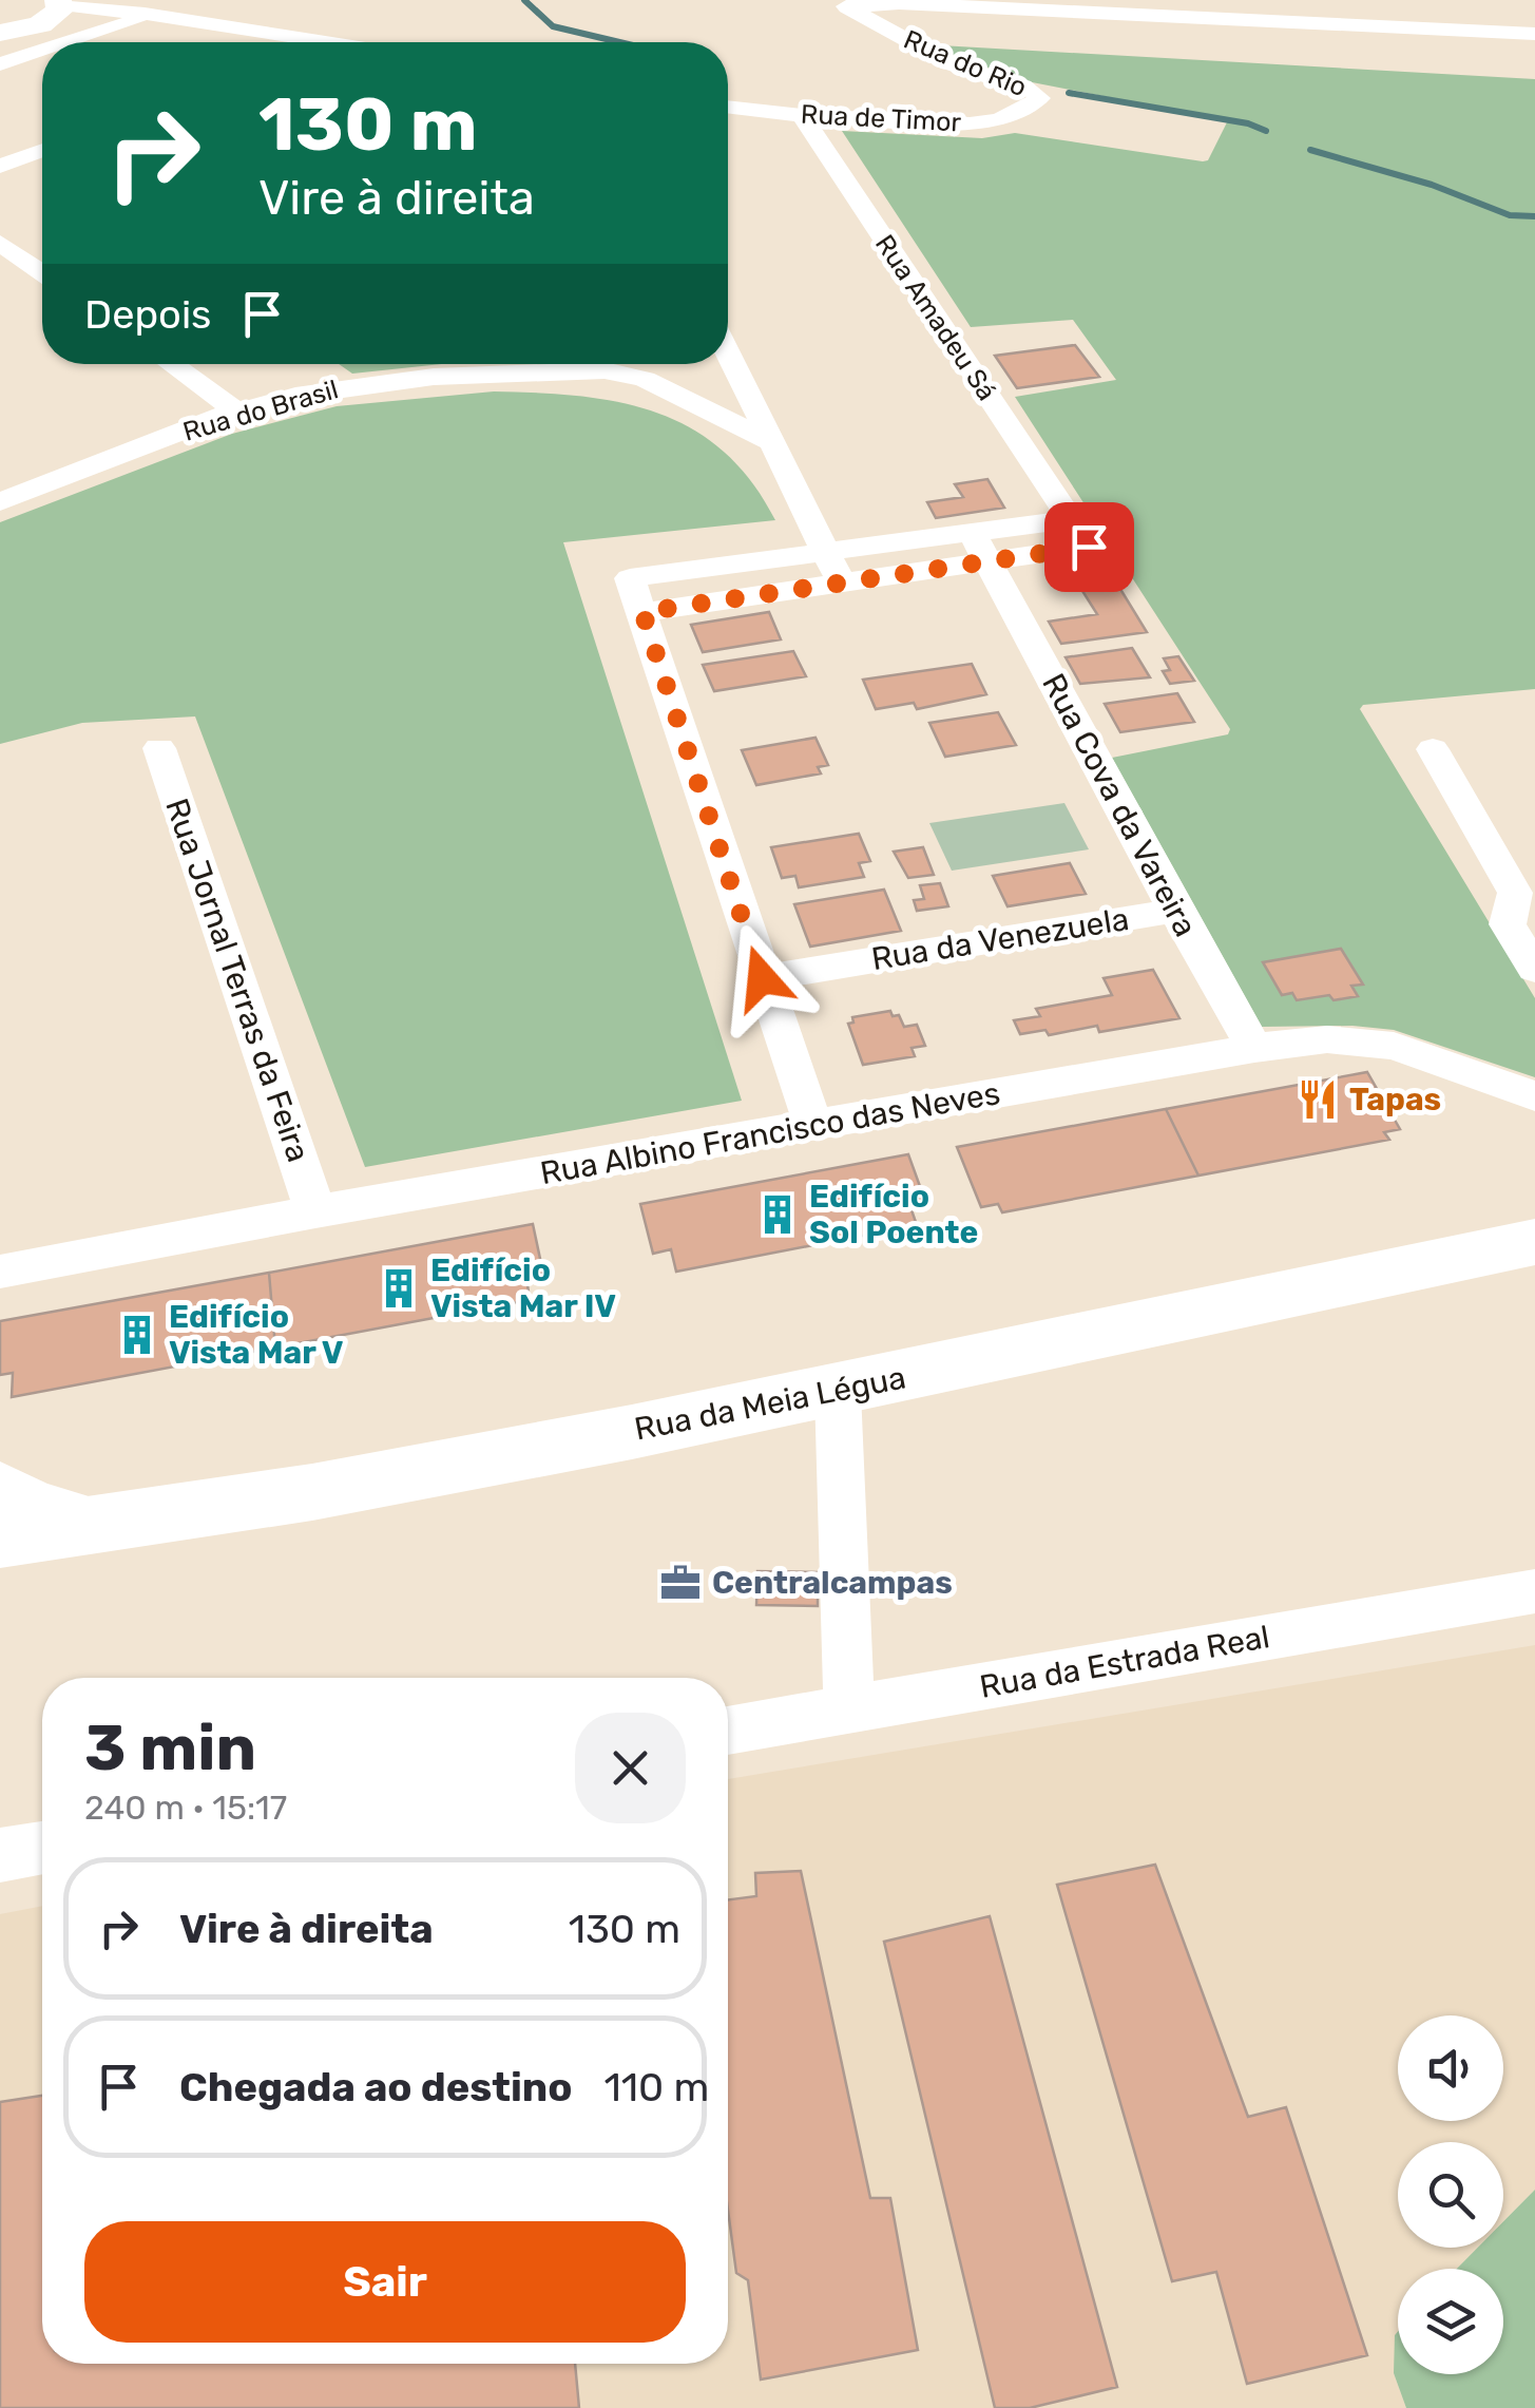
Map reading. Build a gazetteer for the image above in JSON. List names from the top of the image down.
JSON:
{
  "streets": {
    "main road": ["Rua da Meia Légua"],
    "street": [
      "Rua do Rio",
      "Rua de Timor",
      "Rua Amadeu Sá",
      "Rua do Brasil",
      "Rua Cova da Vareira",
      "Rua da Venezuela",
      "Rua Jornal Terras da Feira",
      "Rua Albino Francisco das Neves",
      "Rua da Estrada Real"
    ]
  },
  "crossings": [
    ["Rua do Rio", "Rua de Timor"],
    ["Rua de Timor", "Rua Amadeu Sá"],
    ["Rua Amadeu Sá", "Rua Cova da Vareira"],
    ["Rua Cova da Vareira", "Rua da Venezuela"],
    ["Rua Cova da Vareira", "Rua Albino Francisco das Neves"],
    ["Rua Jornal Terras da Feira", "Rua Albino Francisco das Neves"]
  ],
  "places": {
    "restaurant": ["Tapas"],
    "building": ["Edifício Sol Poente", "Edifício Vista Mar IV", "Edifício Vista Mar V"],
    "office": ["Centralcampas"]
  },
  "page": {
    "turn": ["130 m", "Vire à direita"],
    "then": "Depois",
    "heading": ["3 min", "240 m · 15:17"],
    "list": [
      {
        "name": "Vire à direita",
        "value": "130 m"
      },
      {
        "name": "Chegada ao destino",
        "value": "110 m"
      }
    ],
    "buttons": "Sair"
  }
}
